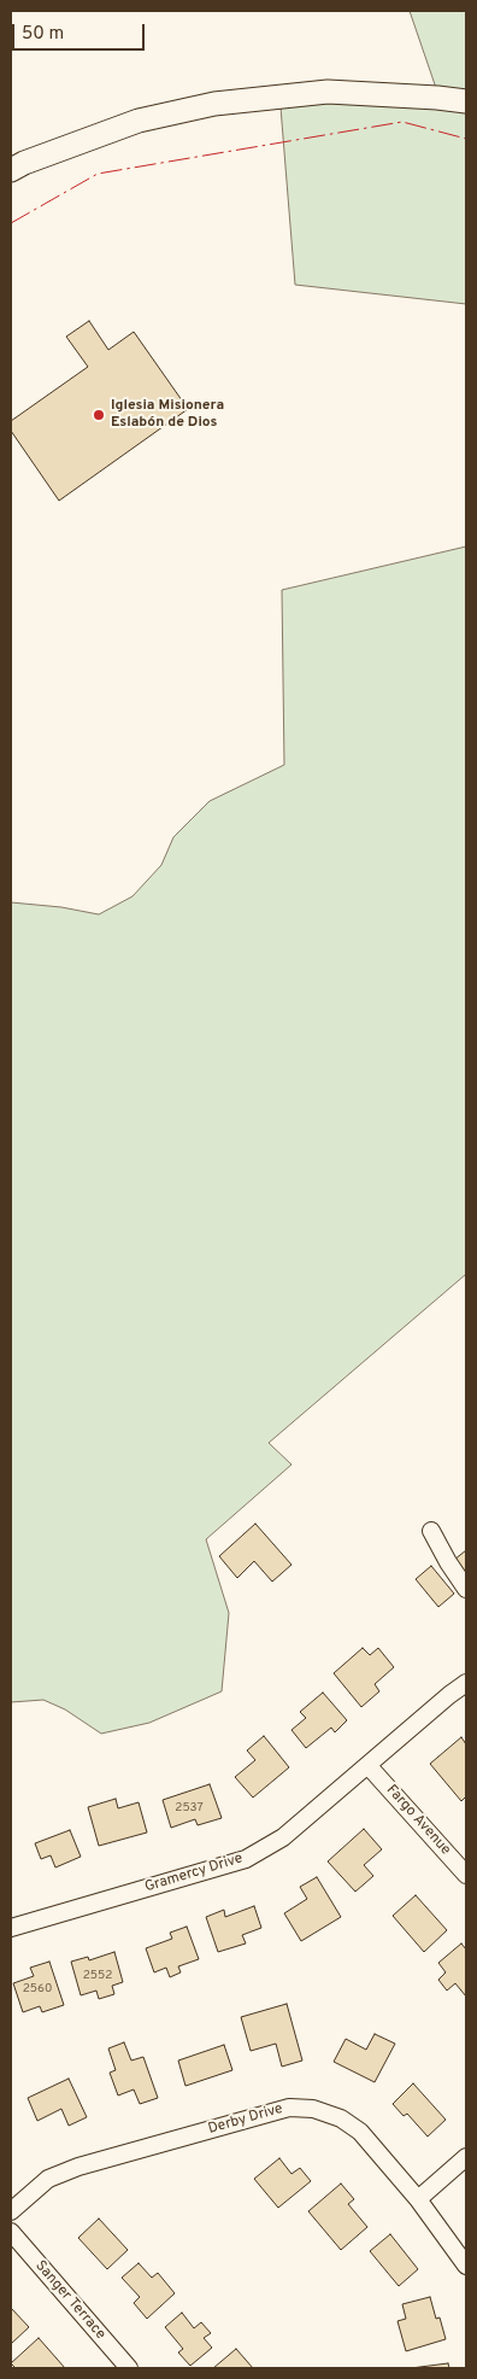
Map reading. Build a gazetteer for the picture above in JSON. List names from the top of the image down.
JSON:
{
  "streets": {
    "street": [
      "Fargo Avenue",
      "Gramercy Drive",
      "Derby Drive",
      "Sanger Terrace"
    ]
  },
  "crossings": [
    ["Fargo Avenue", "Gramercy Drive"]
  ],
  "places": ["Iglesia Misionera Eslabón de Dios"],
  "house_numbers": ["2537", "2552", "2560"],
  "scale_bar": "50 m"
}
